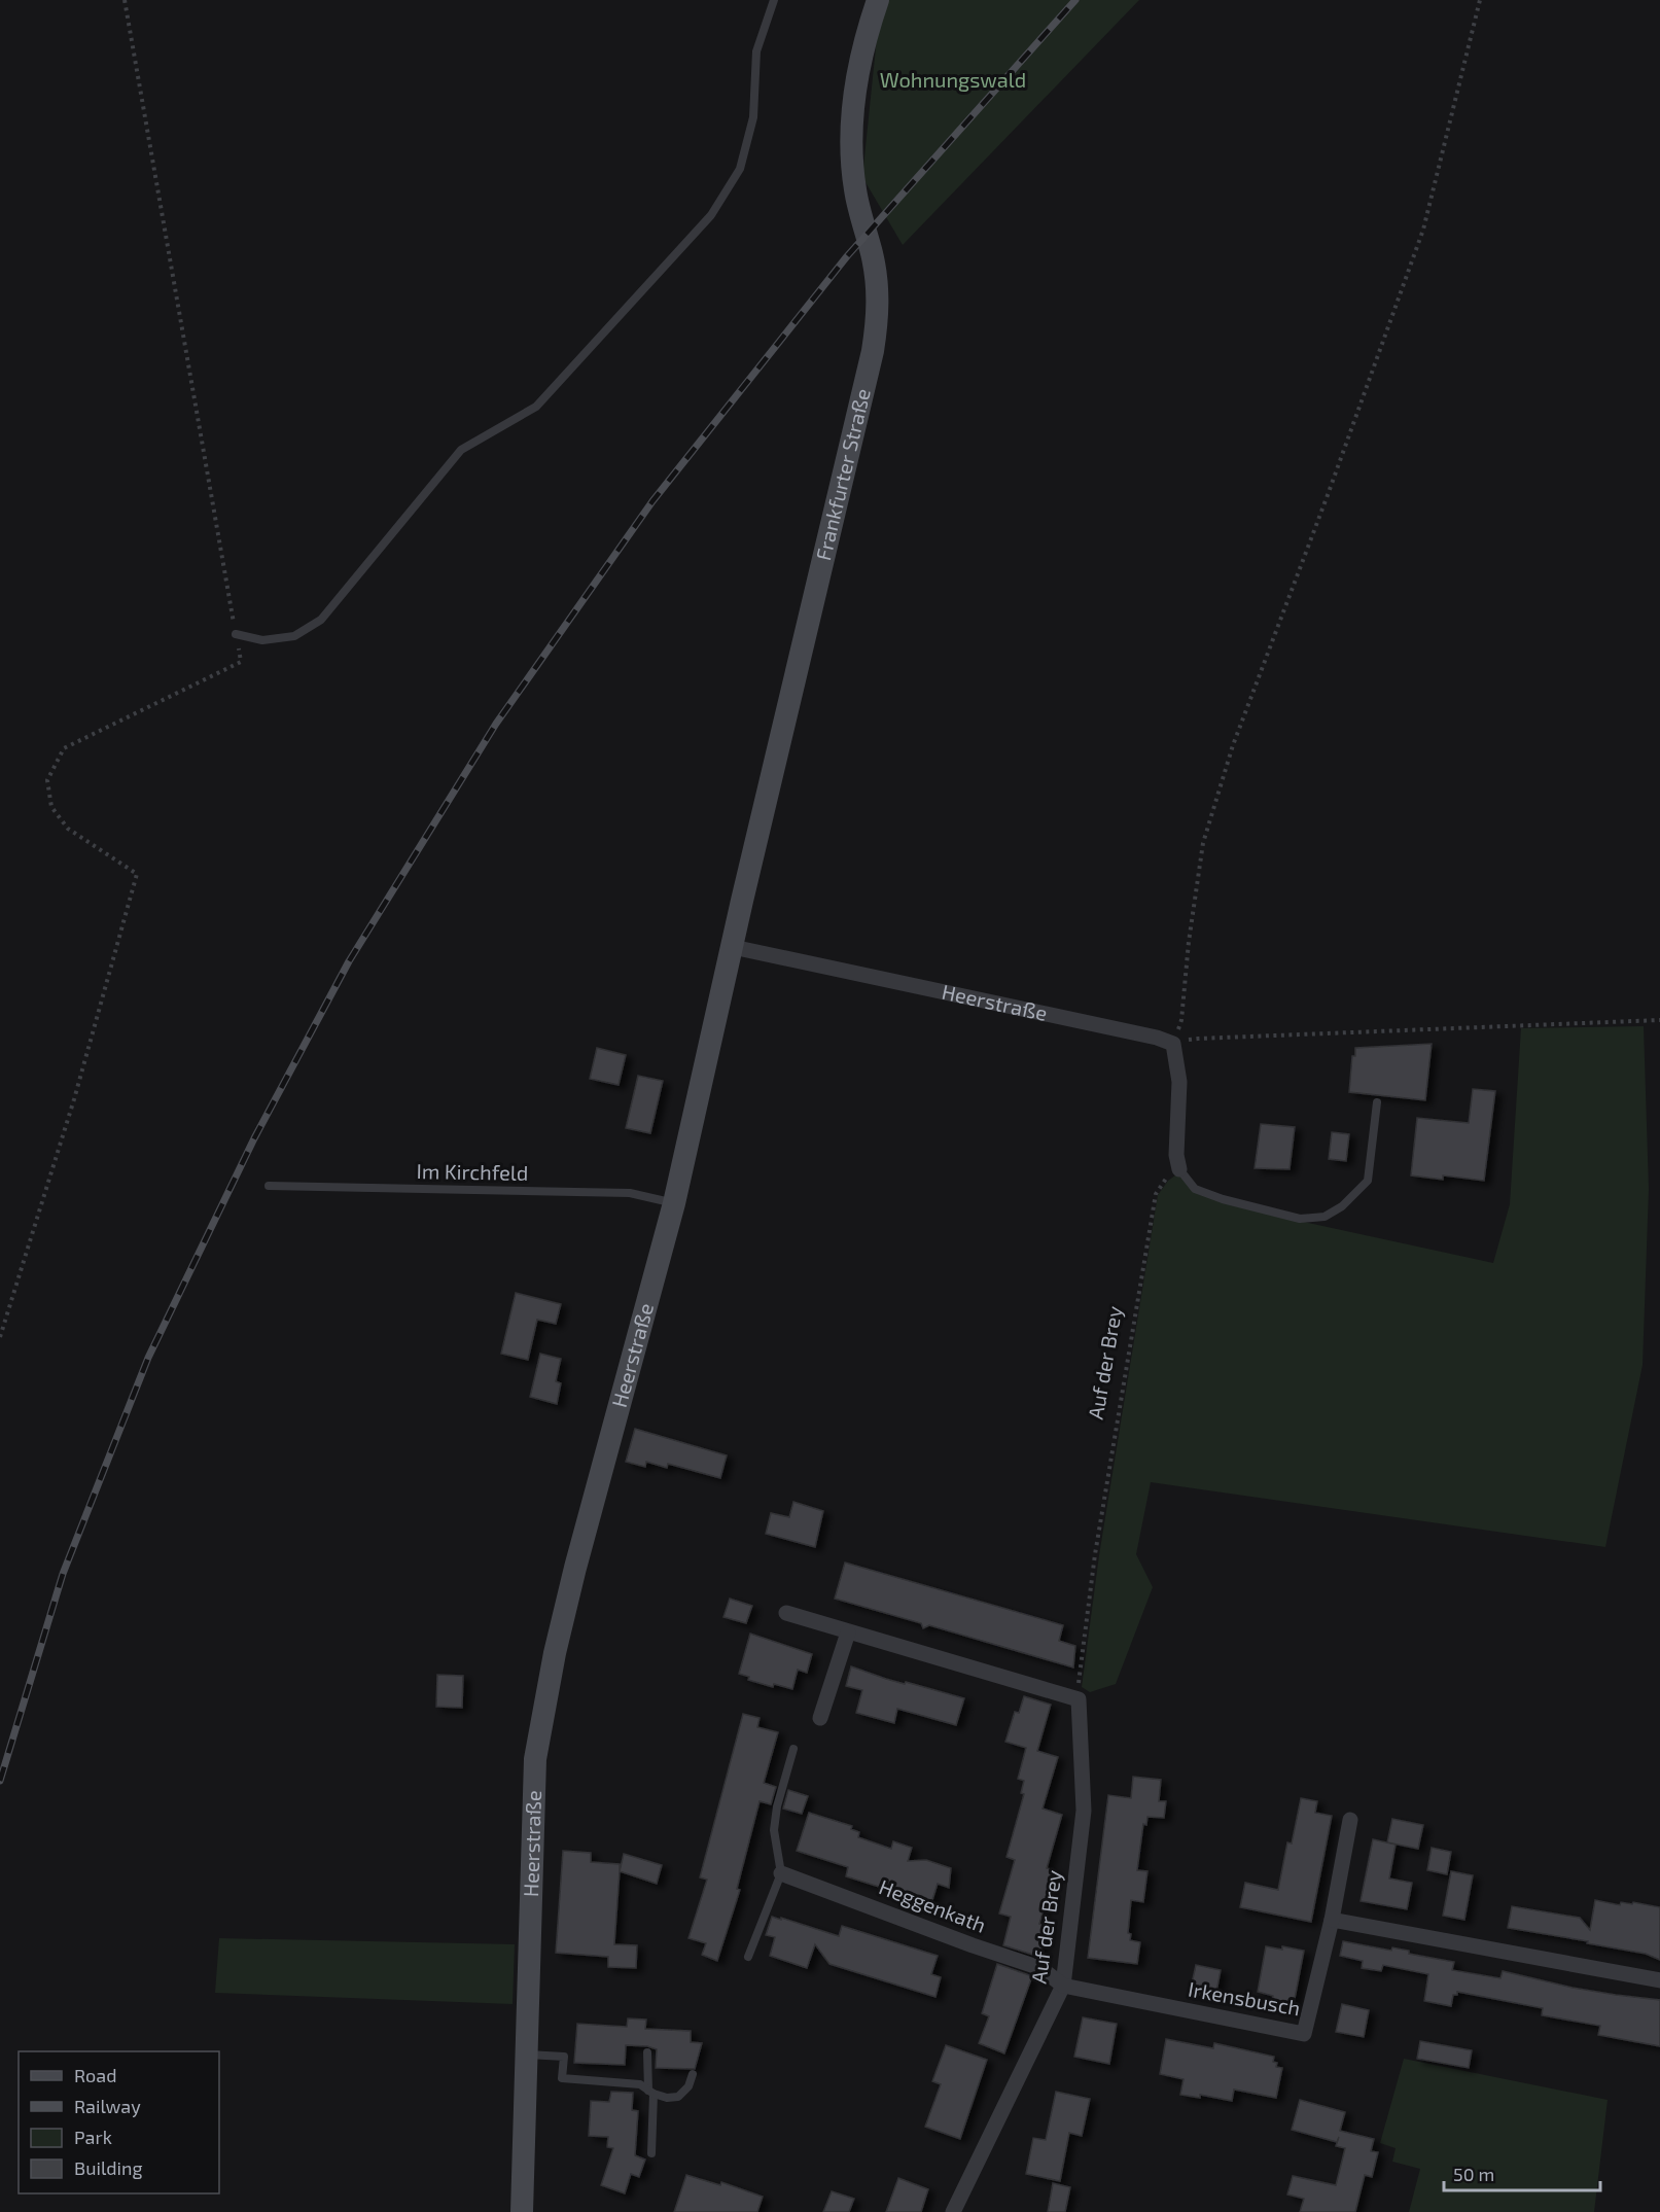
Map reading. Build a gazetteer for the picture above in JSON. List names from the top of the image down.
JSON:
{
  "streets": {
    "main road": ["Frankfurter Straße", "Heerstraße"],
    "street": ["Auf der Brey", "Heggenkath", "Irkensbusch"],
    "lane": ["Im Kirchfeld"]
  },
  "crossings": [
    ["Frankfurter Straße", "Heerstraße"],
    ["Heerstraße", "Im Kirchfeld"],
    ["Auf der Brey", "Heggenkath"],
    ["Auf der Brey", "Irkensbusch"],
    ["Heggenkath", "Irkensbusch"]
  ],
  "parks": ["Wohnungswald"],
  "legend": [
    "Road",
    "Railway",
    "Park",
    "Building"
  ],
  "scale_bar": "50 m"
}
